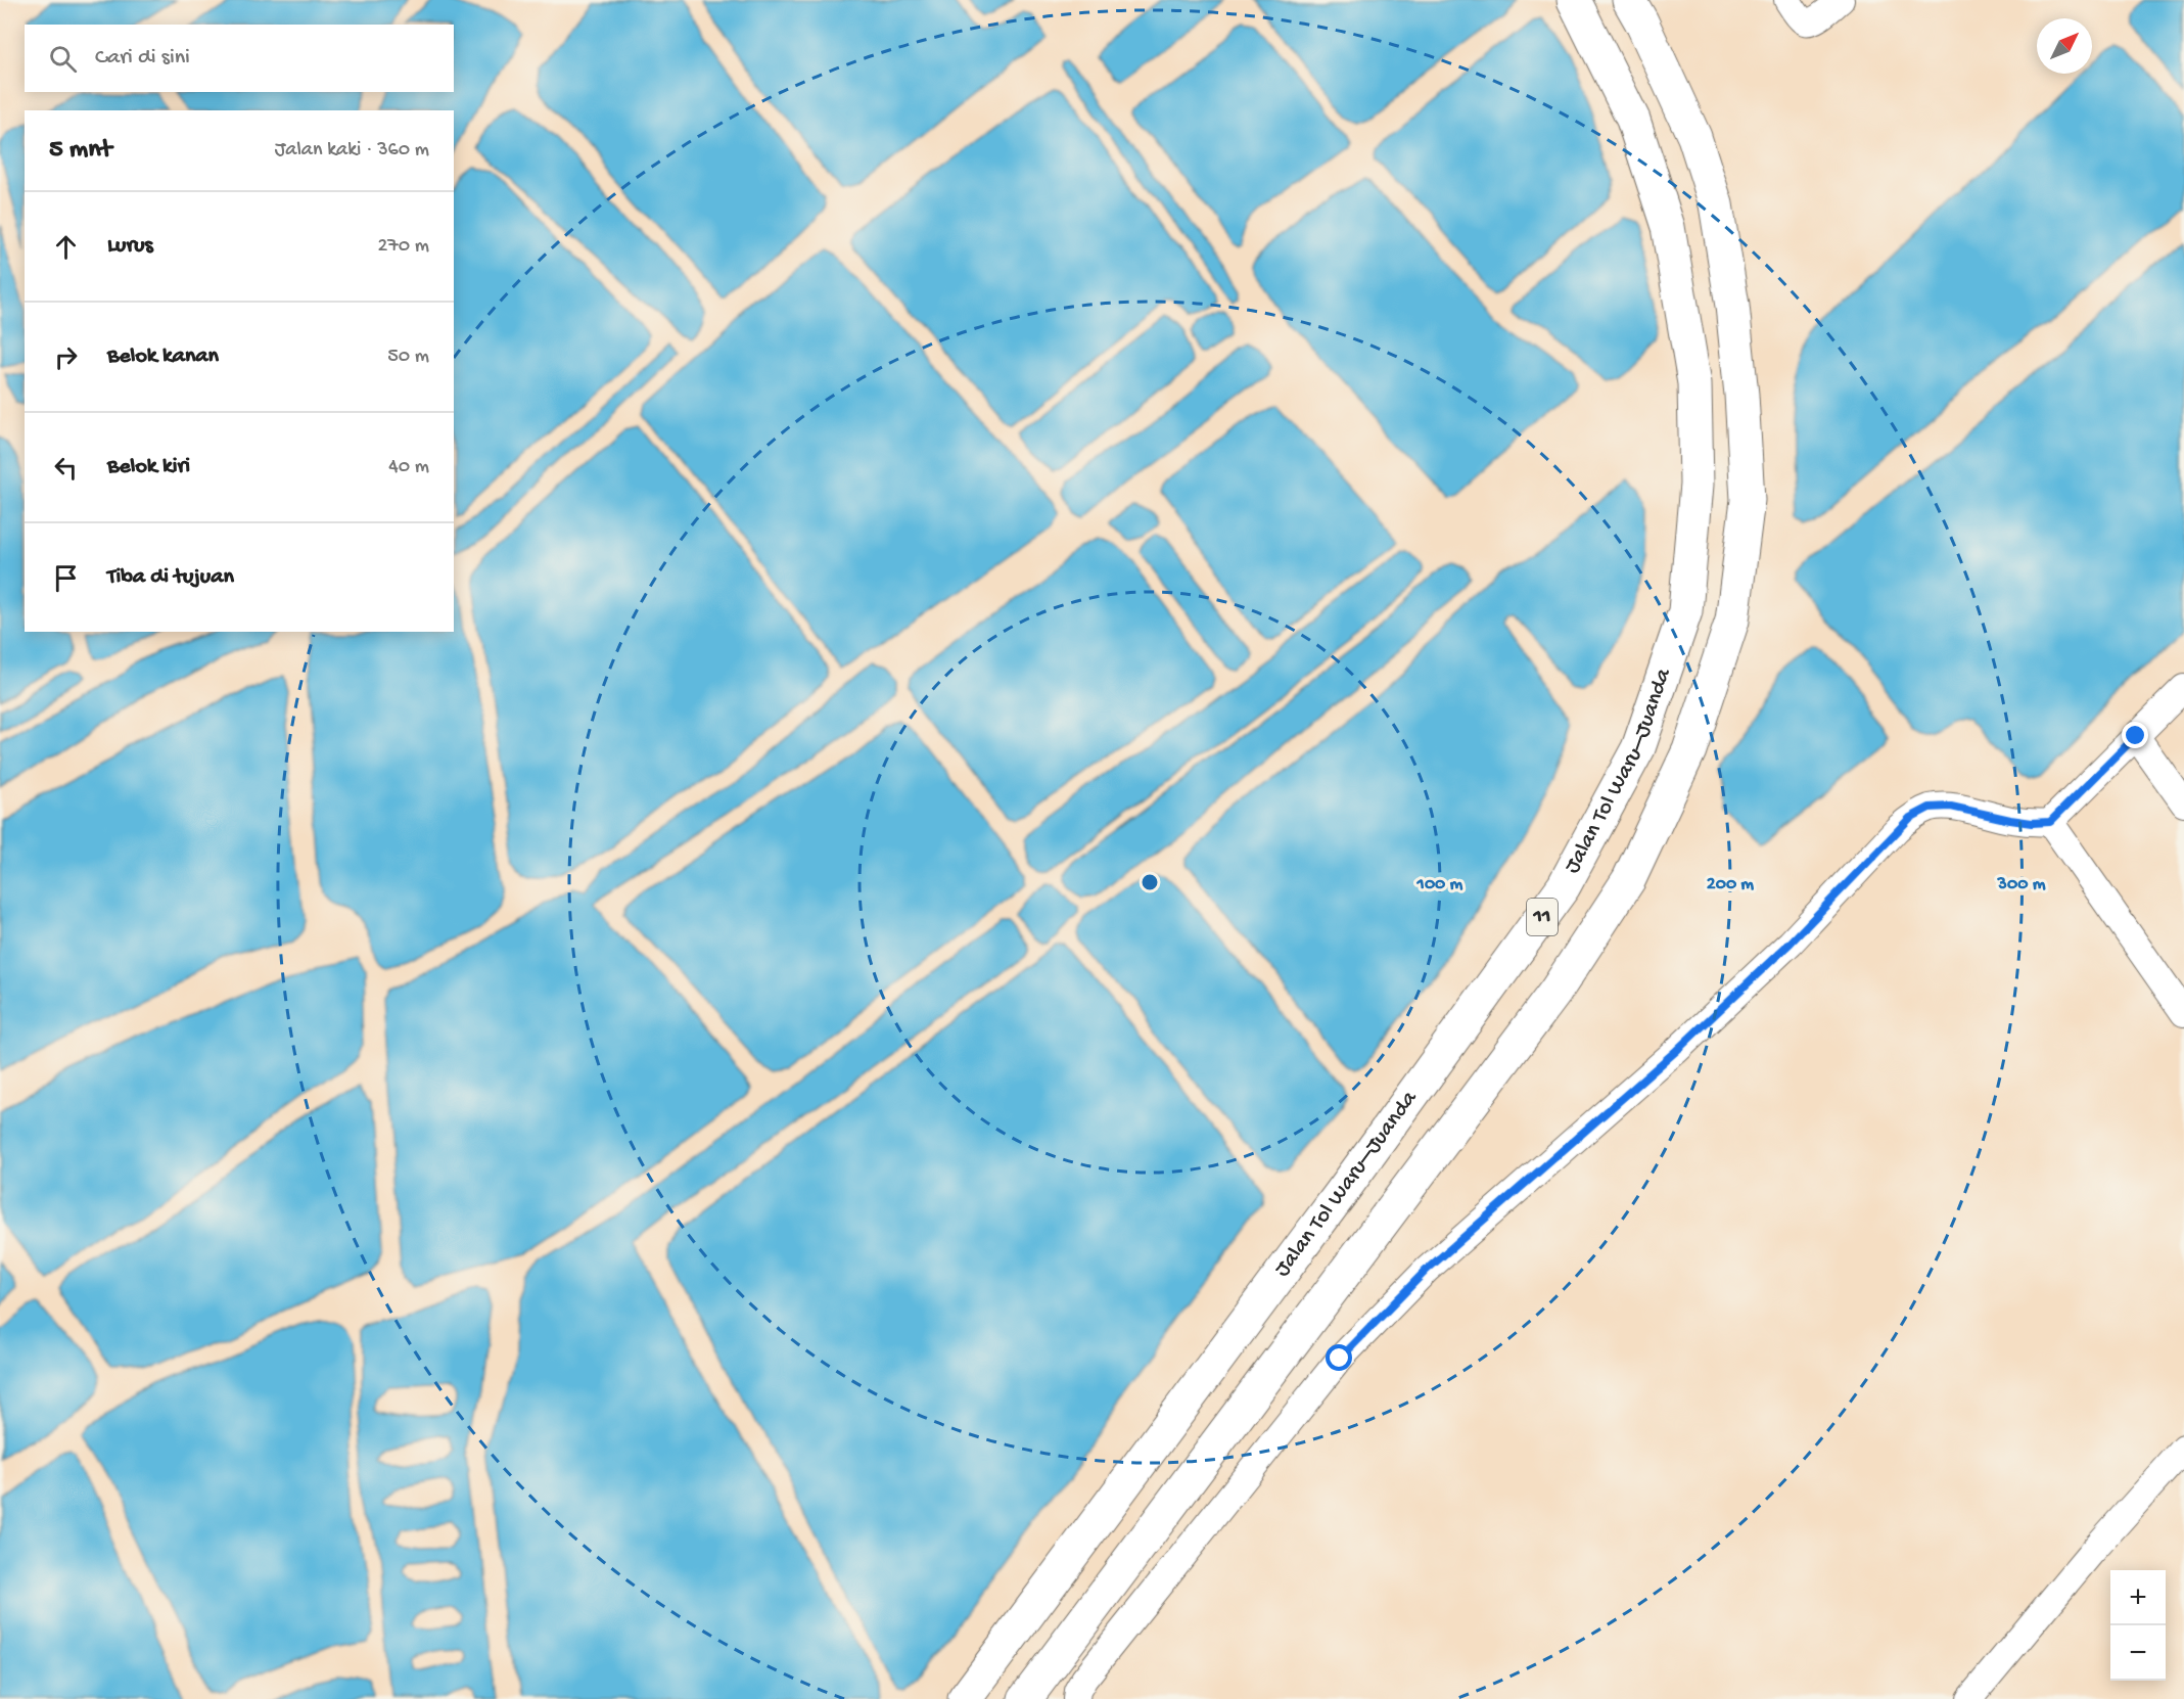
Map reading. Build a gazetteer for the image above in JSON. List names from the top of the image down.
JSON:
{
  "streets": {
    "highway": ["Jalan Tol Waru–Juanda", "11"]
  },
  "north": "top right",
  "page": {
    "search": "Cari di sini",
    "heading": ["5 mnt", "Jalan kaki · 360 m"],
    "list": [
      ["Lurus", "270 m"],
      ["Belok kanan", "50 m"],
      ["Belok kiri", "40 m"],
      "Tiba di tujuan"
    ],
    "map_buttons": ["+", "−"]
  },
  "rings": ["100 m", "200 m", "300 m"]
}
